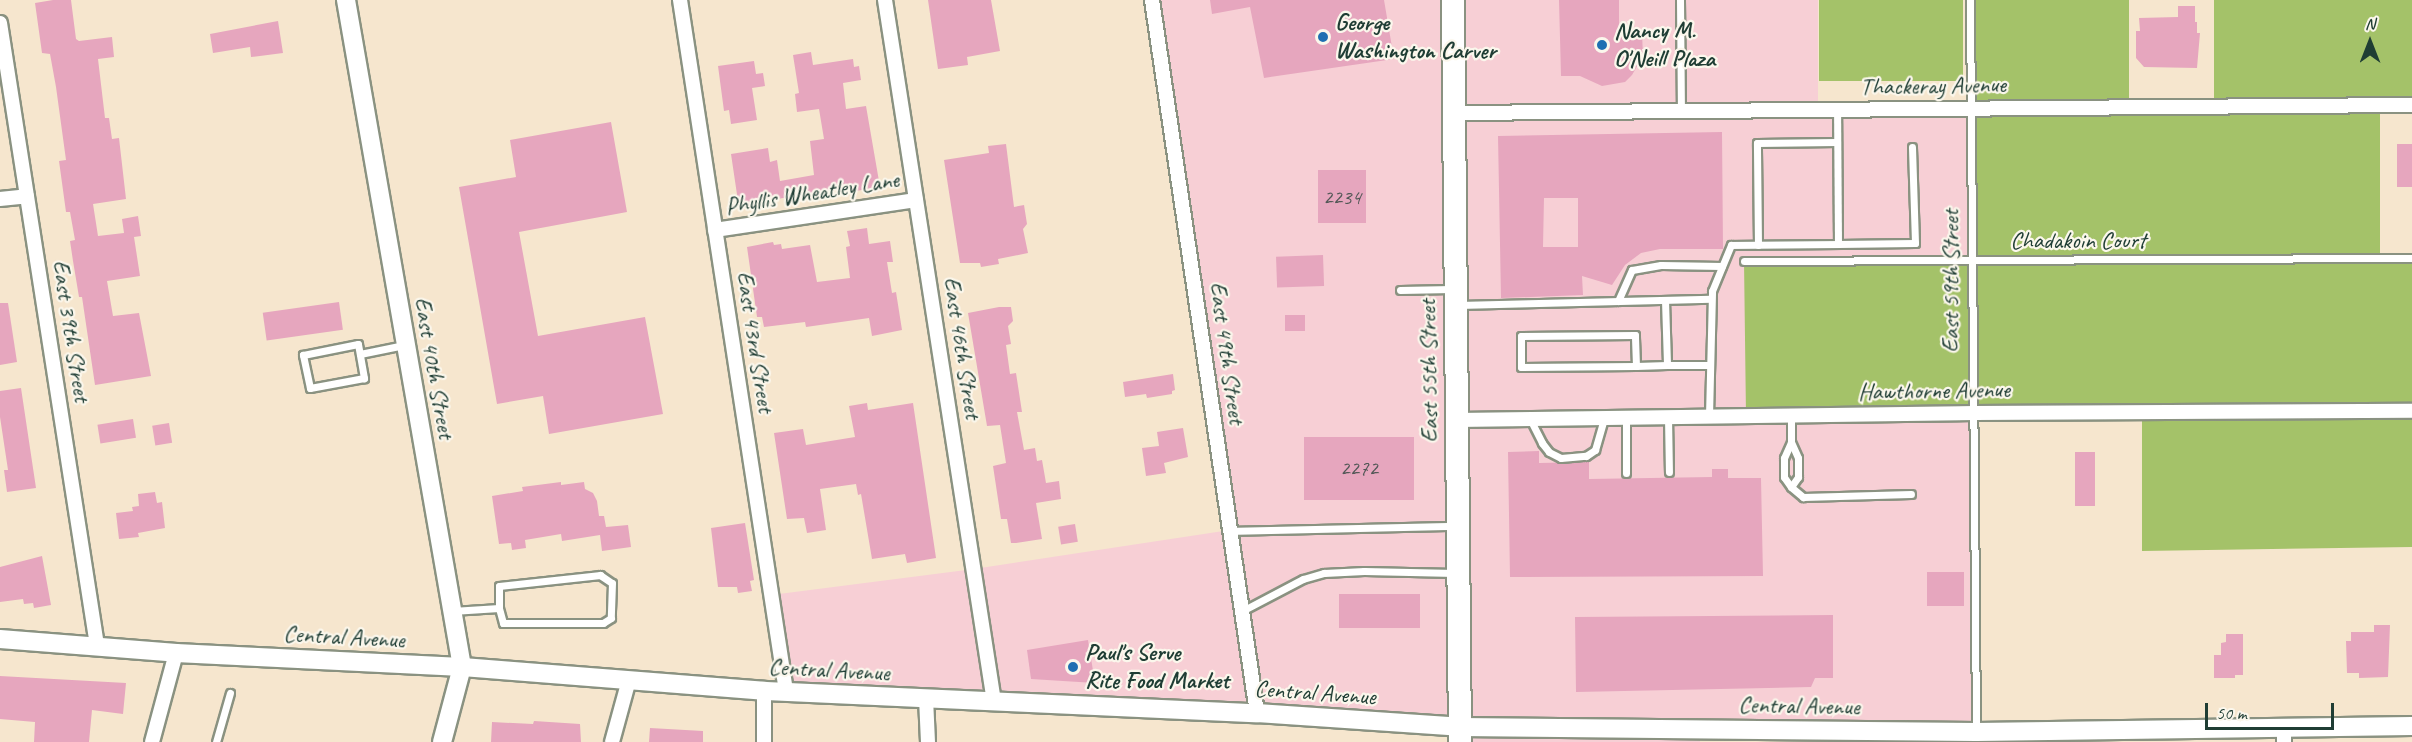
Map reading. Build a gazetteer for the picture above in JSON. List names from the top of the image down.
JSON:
{
  "streets": {
    "main road": ["East 55th Street"],
    "street": [
      "Thackeray Avenue",
      "Phyllis Wheatley Lane",
      "East 39th Street",
      "East 43rd Street",
      "East 46th Street",
      "East 49th Street",
      "East 40th Street",
      "Hawthorne Avenue",
      "Central Avenue"
    ],
    "lane": ["Chadakoin Court", "East 59th Street"]
  },
  "crossings": [
    ["Thackeray Avenue", "East 59th Street"],
    ["Thackeray Avenue", "East 55th Street"],
    ["Phyllis Wheatley Lane", "East 43rd Street"],
    ["Phyllis Wheatley Lane", "East 46th Street"],
    ["Chadakoin Court", "East 59th Street"],
    ["East 59th Street", "Hawthorne Avenue"],
    ["East 59th Street", "Central Avenue"],
    ["East 39th Street", "Central Avenue"],
    ["East 43rd Street", "Central Avenue"],
    ["East 46th Street", "Central Avenue"],
    ["East 49th Street", "Central Avenue"],
    ["East 40th Street", "Central Avenue"],
    ["East 55th Street", "Hawthorne Avenue"],
    ["East 55th Street", "Central Avenue"]
  ],
  "places": ["George Washington Carver", "Nancy M. O'Neill Plaza", "Paul's Serve Rite Food Market"],
  "house_numbers": ["2234", "2272"],
  "scale_bar": "50 m",
  "north": "top"
}
